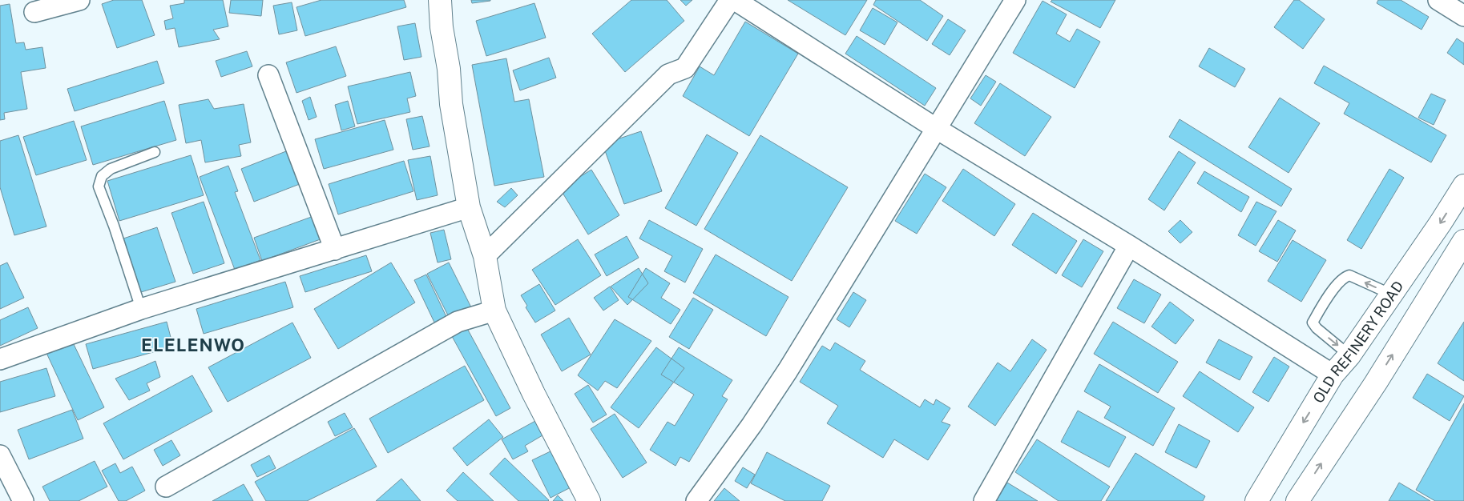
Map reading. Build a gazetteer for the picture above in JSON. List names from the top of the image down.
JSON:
{
  "streets": {
    "main road": ["OLD REFINERY ROAD"]
  },
  "districts": ["ELELENWO"]
}
